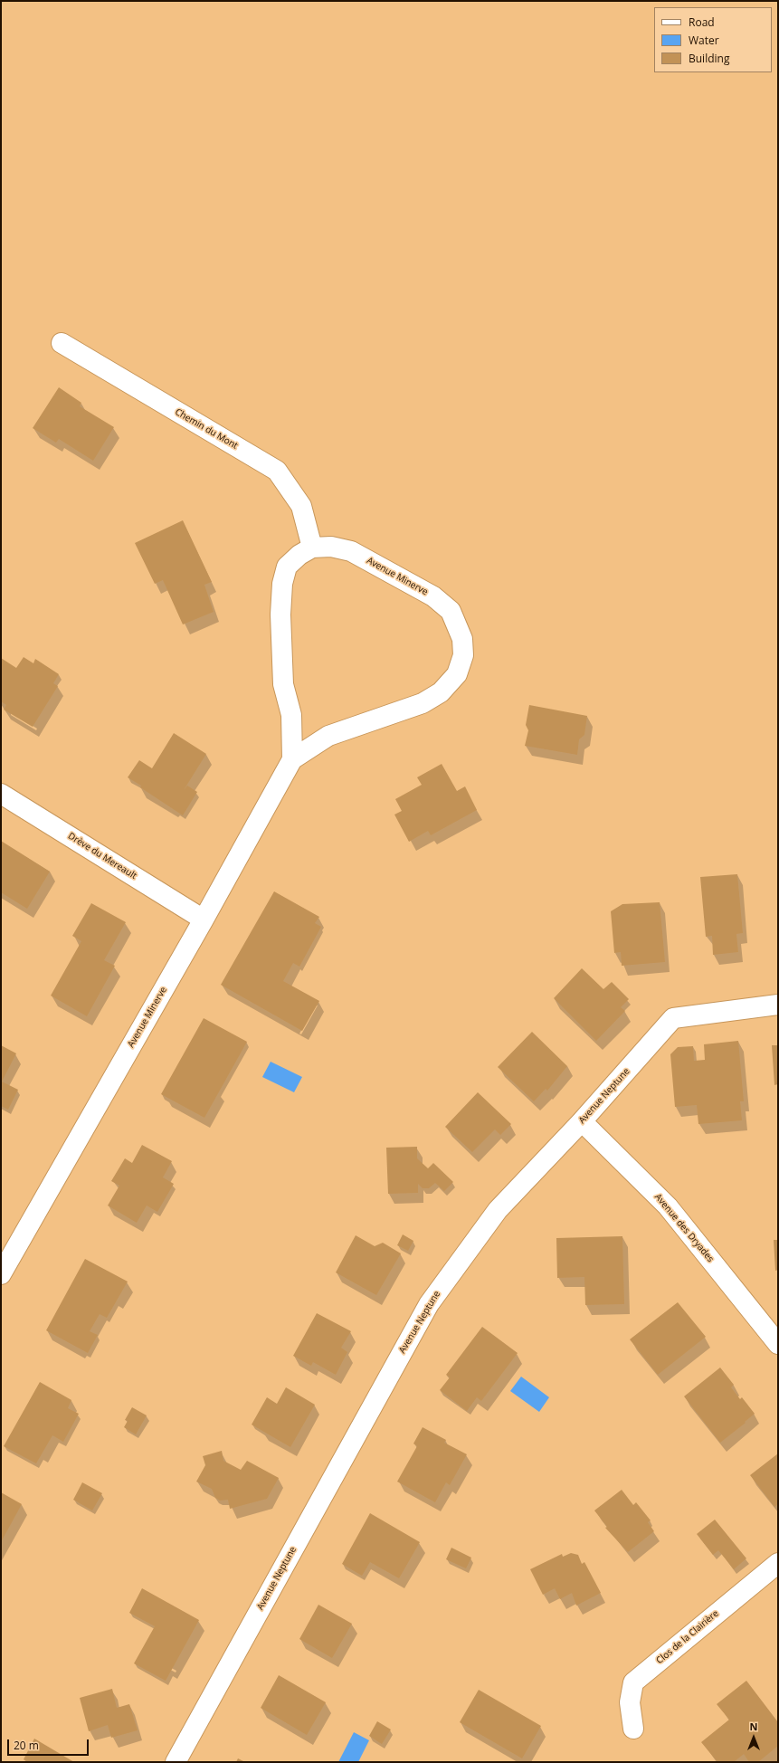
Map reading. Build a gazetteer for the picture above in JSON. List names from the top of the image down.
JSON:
{
  "streets": {
    "street": [
      "Chemin du Mont",
      "Avenue Minerve",
      "Drève du Mereault",
      "Avenue Neptune",
      "Avenue des Dryades",
      "Clos de la Clairière"
    ]
  },
  "crossings": [
    ["Chemin du Mont", "Avenue Minerve"],
    ["Avenue Minerve", "Drève du Mereault"],
    ["Avenue Neptune", "Avenue des Dryades"]
  ],
  "legend": ["Road", "Water", "Building"],
  "scale_bar": "20 m",
  "north": "top"
}
